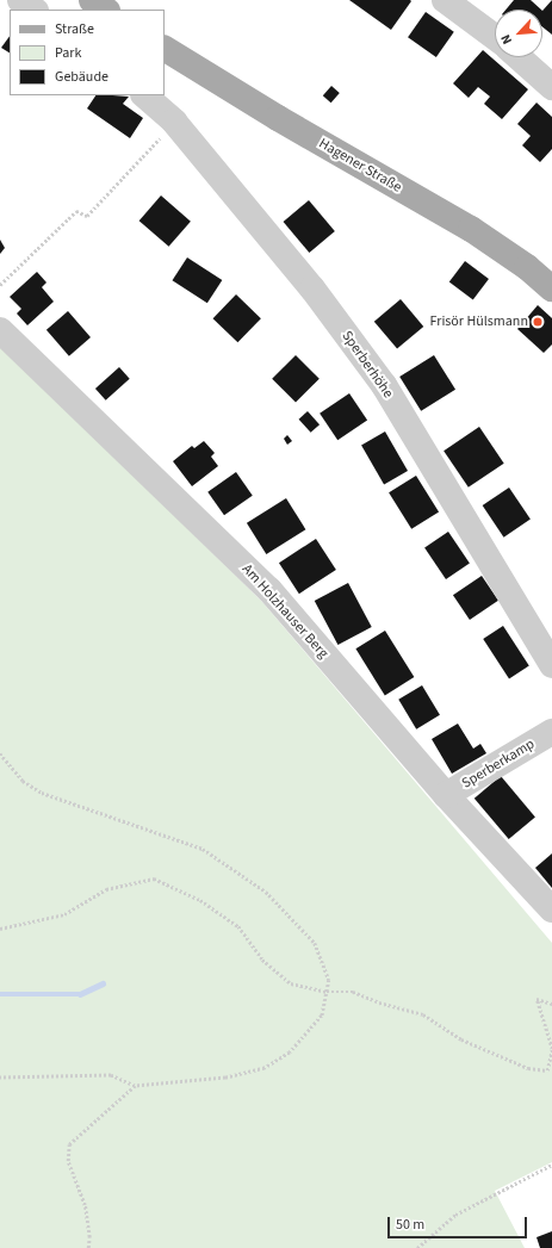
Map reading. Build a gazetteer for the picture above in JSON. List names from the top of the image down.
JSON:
{
  "streets": {
    "main road": ["Hagener Straße"],
    "street": ["Sperberhöhe", "Am Holzhauser Berg", "Sperberkamp"]
  },
  "crossings": [
    ["Am Holzhauser Berg", "Sperberkamp"]
  ],
  "places": ["Frisör Hülsmann"],
  "legend": ["Straße", "Park", "Gebäude"],
  "scale_bar": "50 m",
  "north": "bottom left"
}
